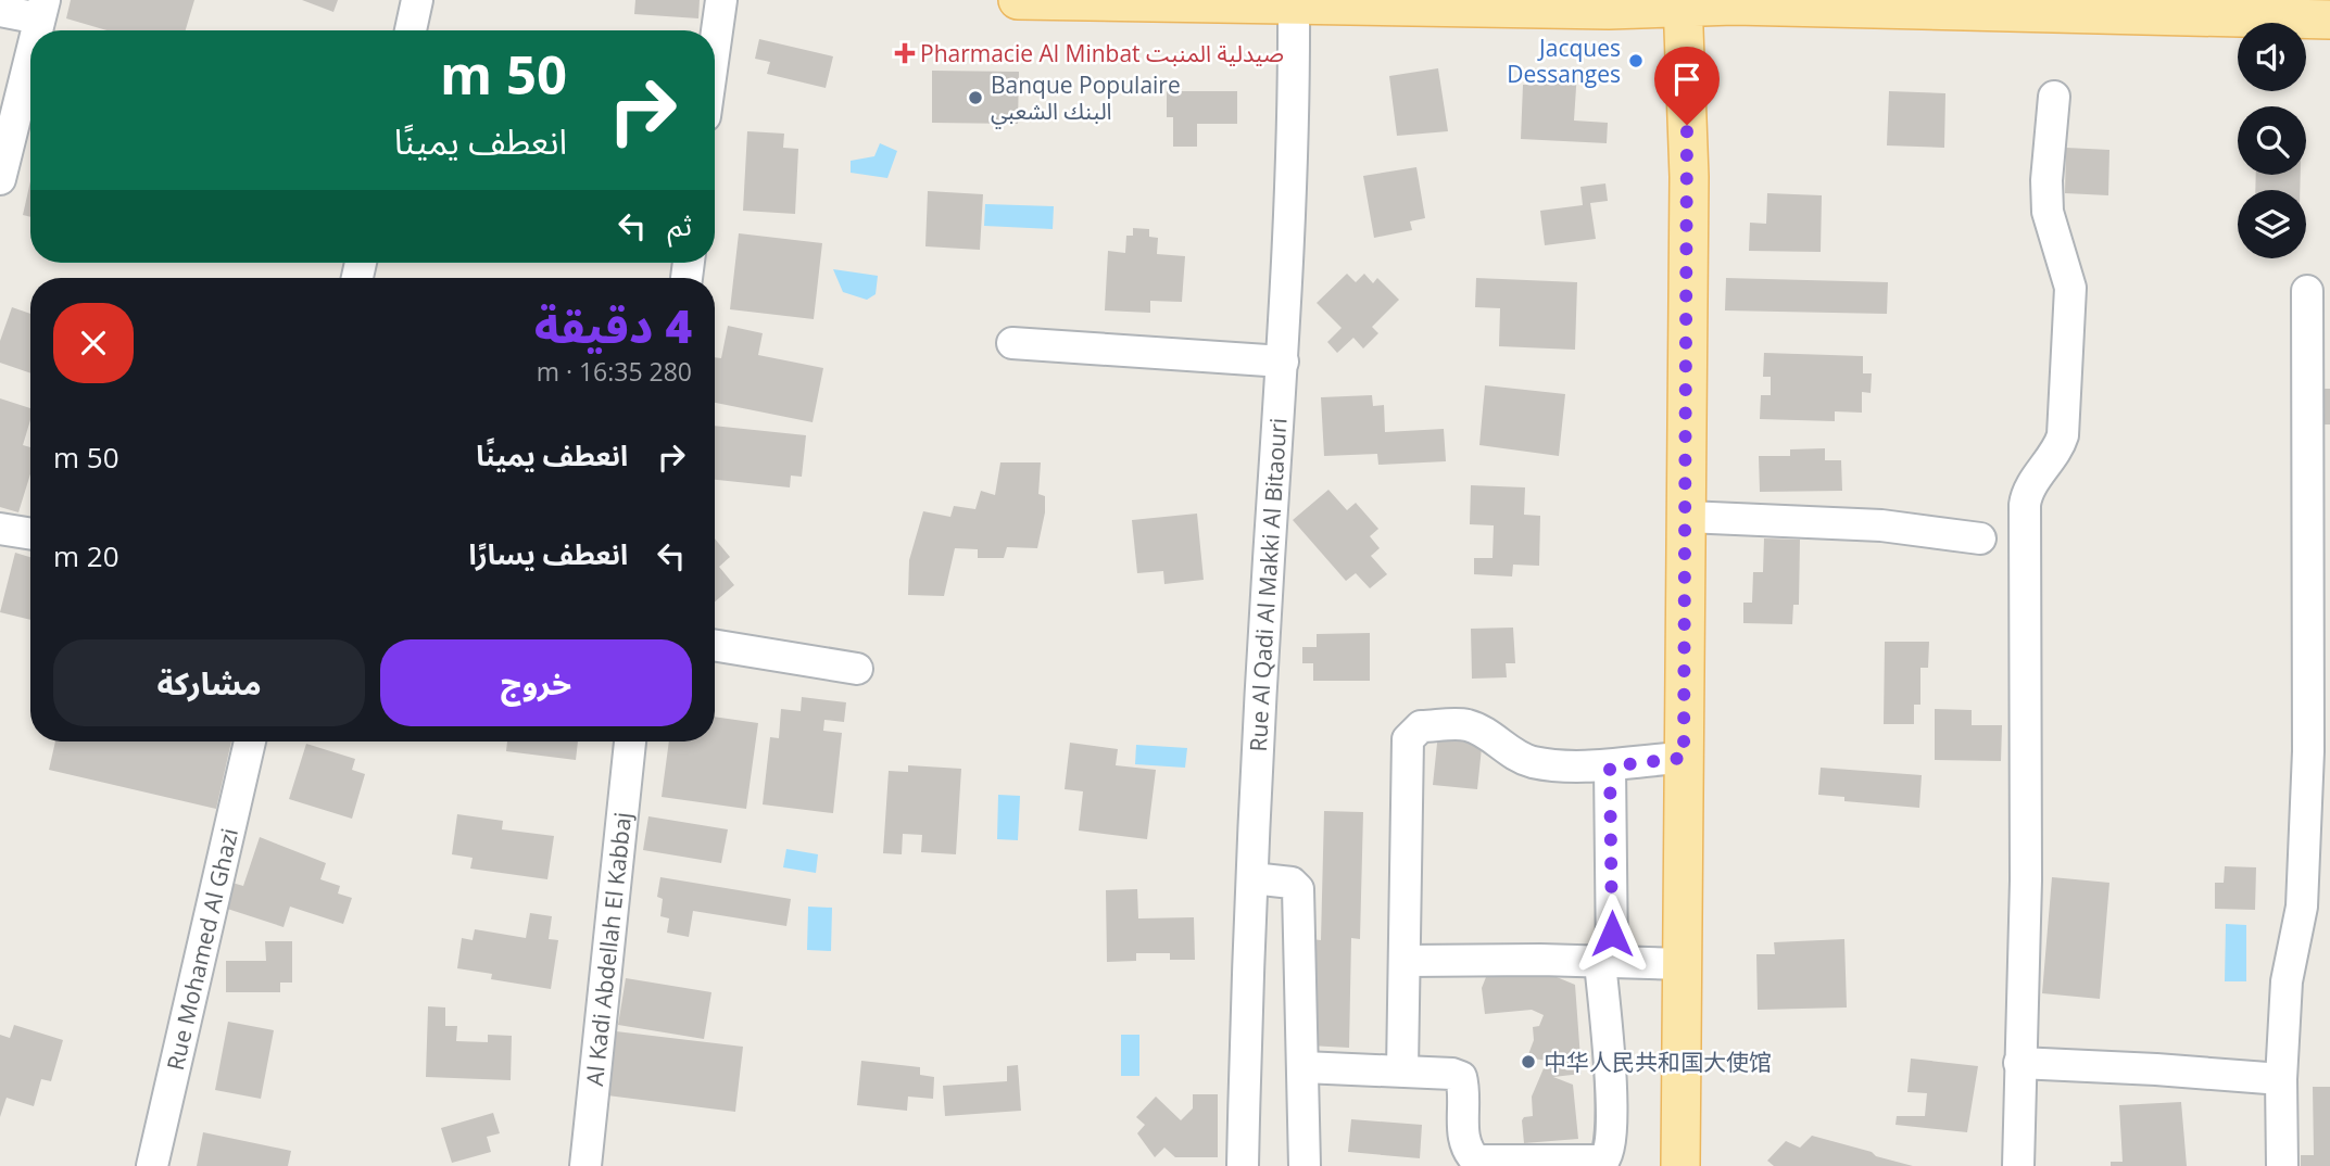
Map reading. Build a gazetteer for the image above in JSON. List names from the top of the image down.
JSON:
{
  "streets": {
    "street": ["Rue Al Qadi Al Makki Al Bitaouri", "Rue Mohamed Al Ghazi", "Al Kadi Abdellah El Kabbaj"]
  },
  "places": {
    "health": ["Pharmacie Al Minbat صيدلية المنبت"],
    "other": ["Jacques Dessanges", "Banque Populaire البنك الشعبي", "中华人民共和国大使馆"]
  },
  "page": {
    "turn": ["50 m", "انعطف يمينًا"],
    "then": "ثم",
    "heading": ["4 دقيقة", "280 m · 16:35"],
    "list": [
      {
        "name": "انعطف يمينًا",
        "value": "50 m"
      },
      {
        "name": "انعطف يسارًا",
        "value": "20 m"
      }
    ],
    "buttons": ["خروج", "مشاركة"]
  }
}
